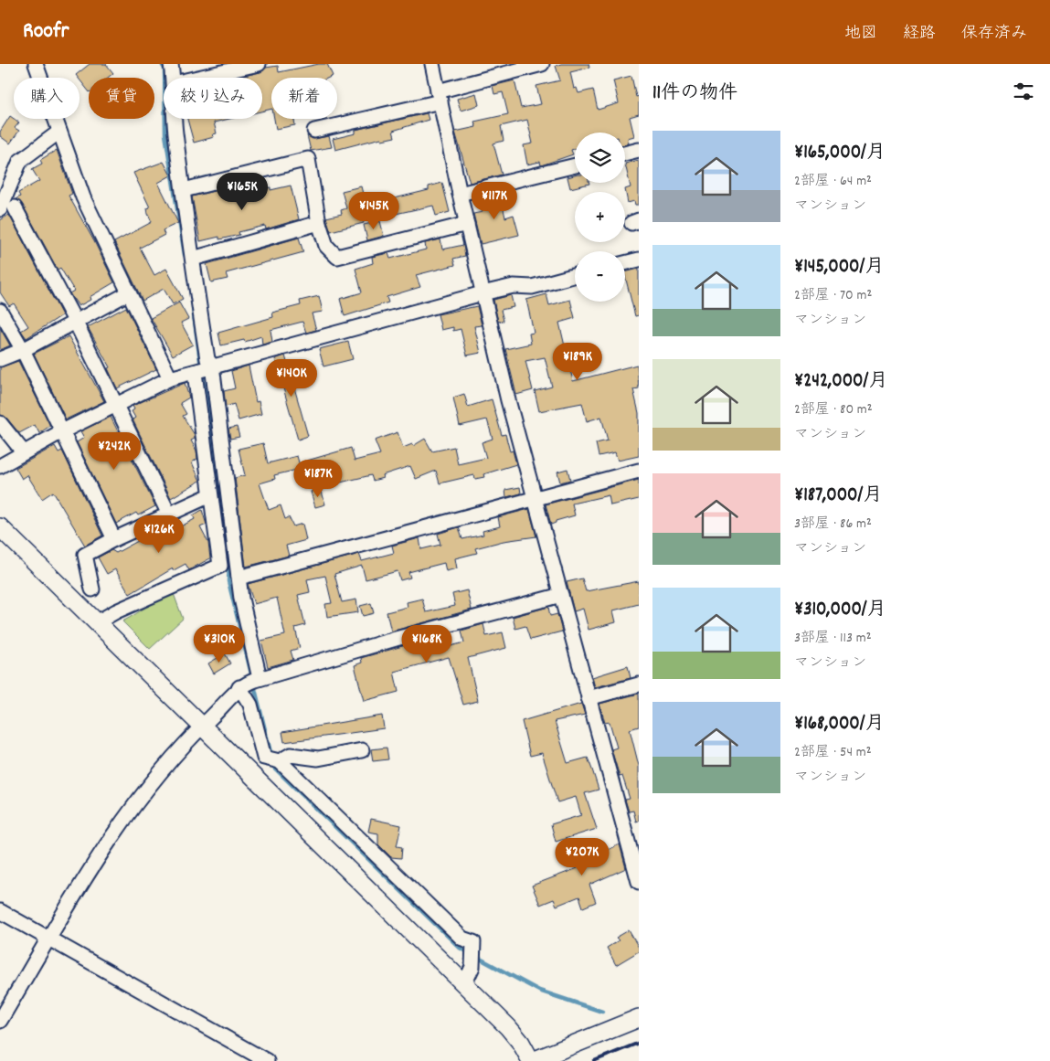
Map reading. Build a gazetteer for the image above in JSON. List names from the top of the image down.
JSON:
{
  "page": {
    "header": "Roofr",
    "nav": ["地図", "経路", "保存済み"],
    "heading": "11件の物件",
    "chip": [
      "購入",
      "賃貸",
      "絞り込み",
      "新着"
    ],
    "list": [
      {
        "name": "¥165,000/月",
        "note": "2部屋 · 64 m² · マンション"
      },
      {
        "name": "¥145,000/月",
        "note": "2部屋 · 70 m² · マンション"
      },
      {
        "name": "¥242,000/月",
        "note": "2部屋 · 80 m² · マンション"
      },
      {
        "name": "¥187,000/月",
        "note": "3部屋 · 86 m² · マンション"
      },
      {
        "name": "¥310,000/月",
        "note": "3部屋 · 113 m² · マンション"
      },
      {
        "name": "¥168,000/月",
        "note": "2部屋 · 54 m² · マンション"
      }
    ],
    "map_buttons": ["+", "−"],
    "price": [
      "¥165K",
      "¥117K",
      "¥145K",
      "¥189K",
      "¥140K",
      "¥242K",
      "¥187K",
      "¥126K",
      "¥310K",
      "¥168K",
      "¥207K"
    ]
  }
}
